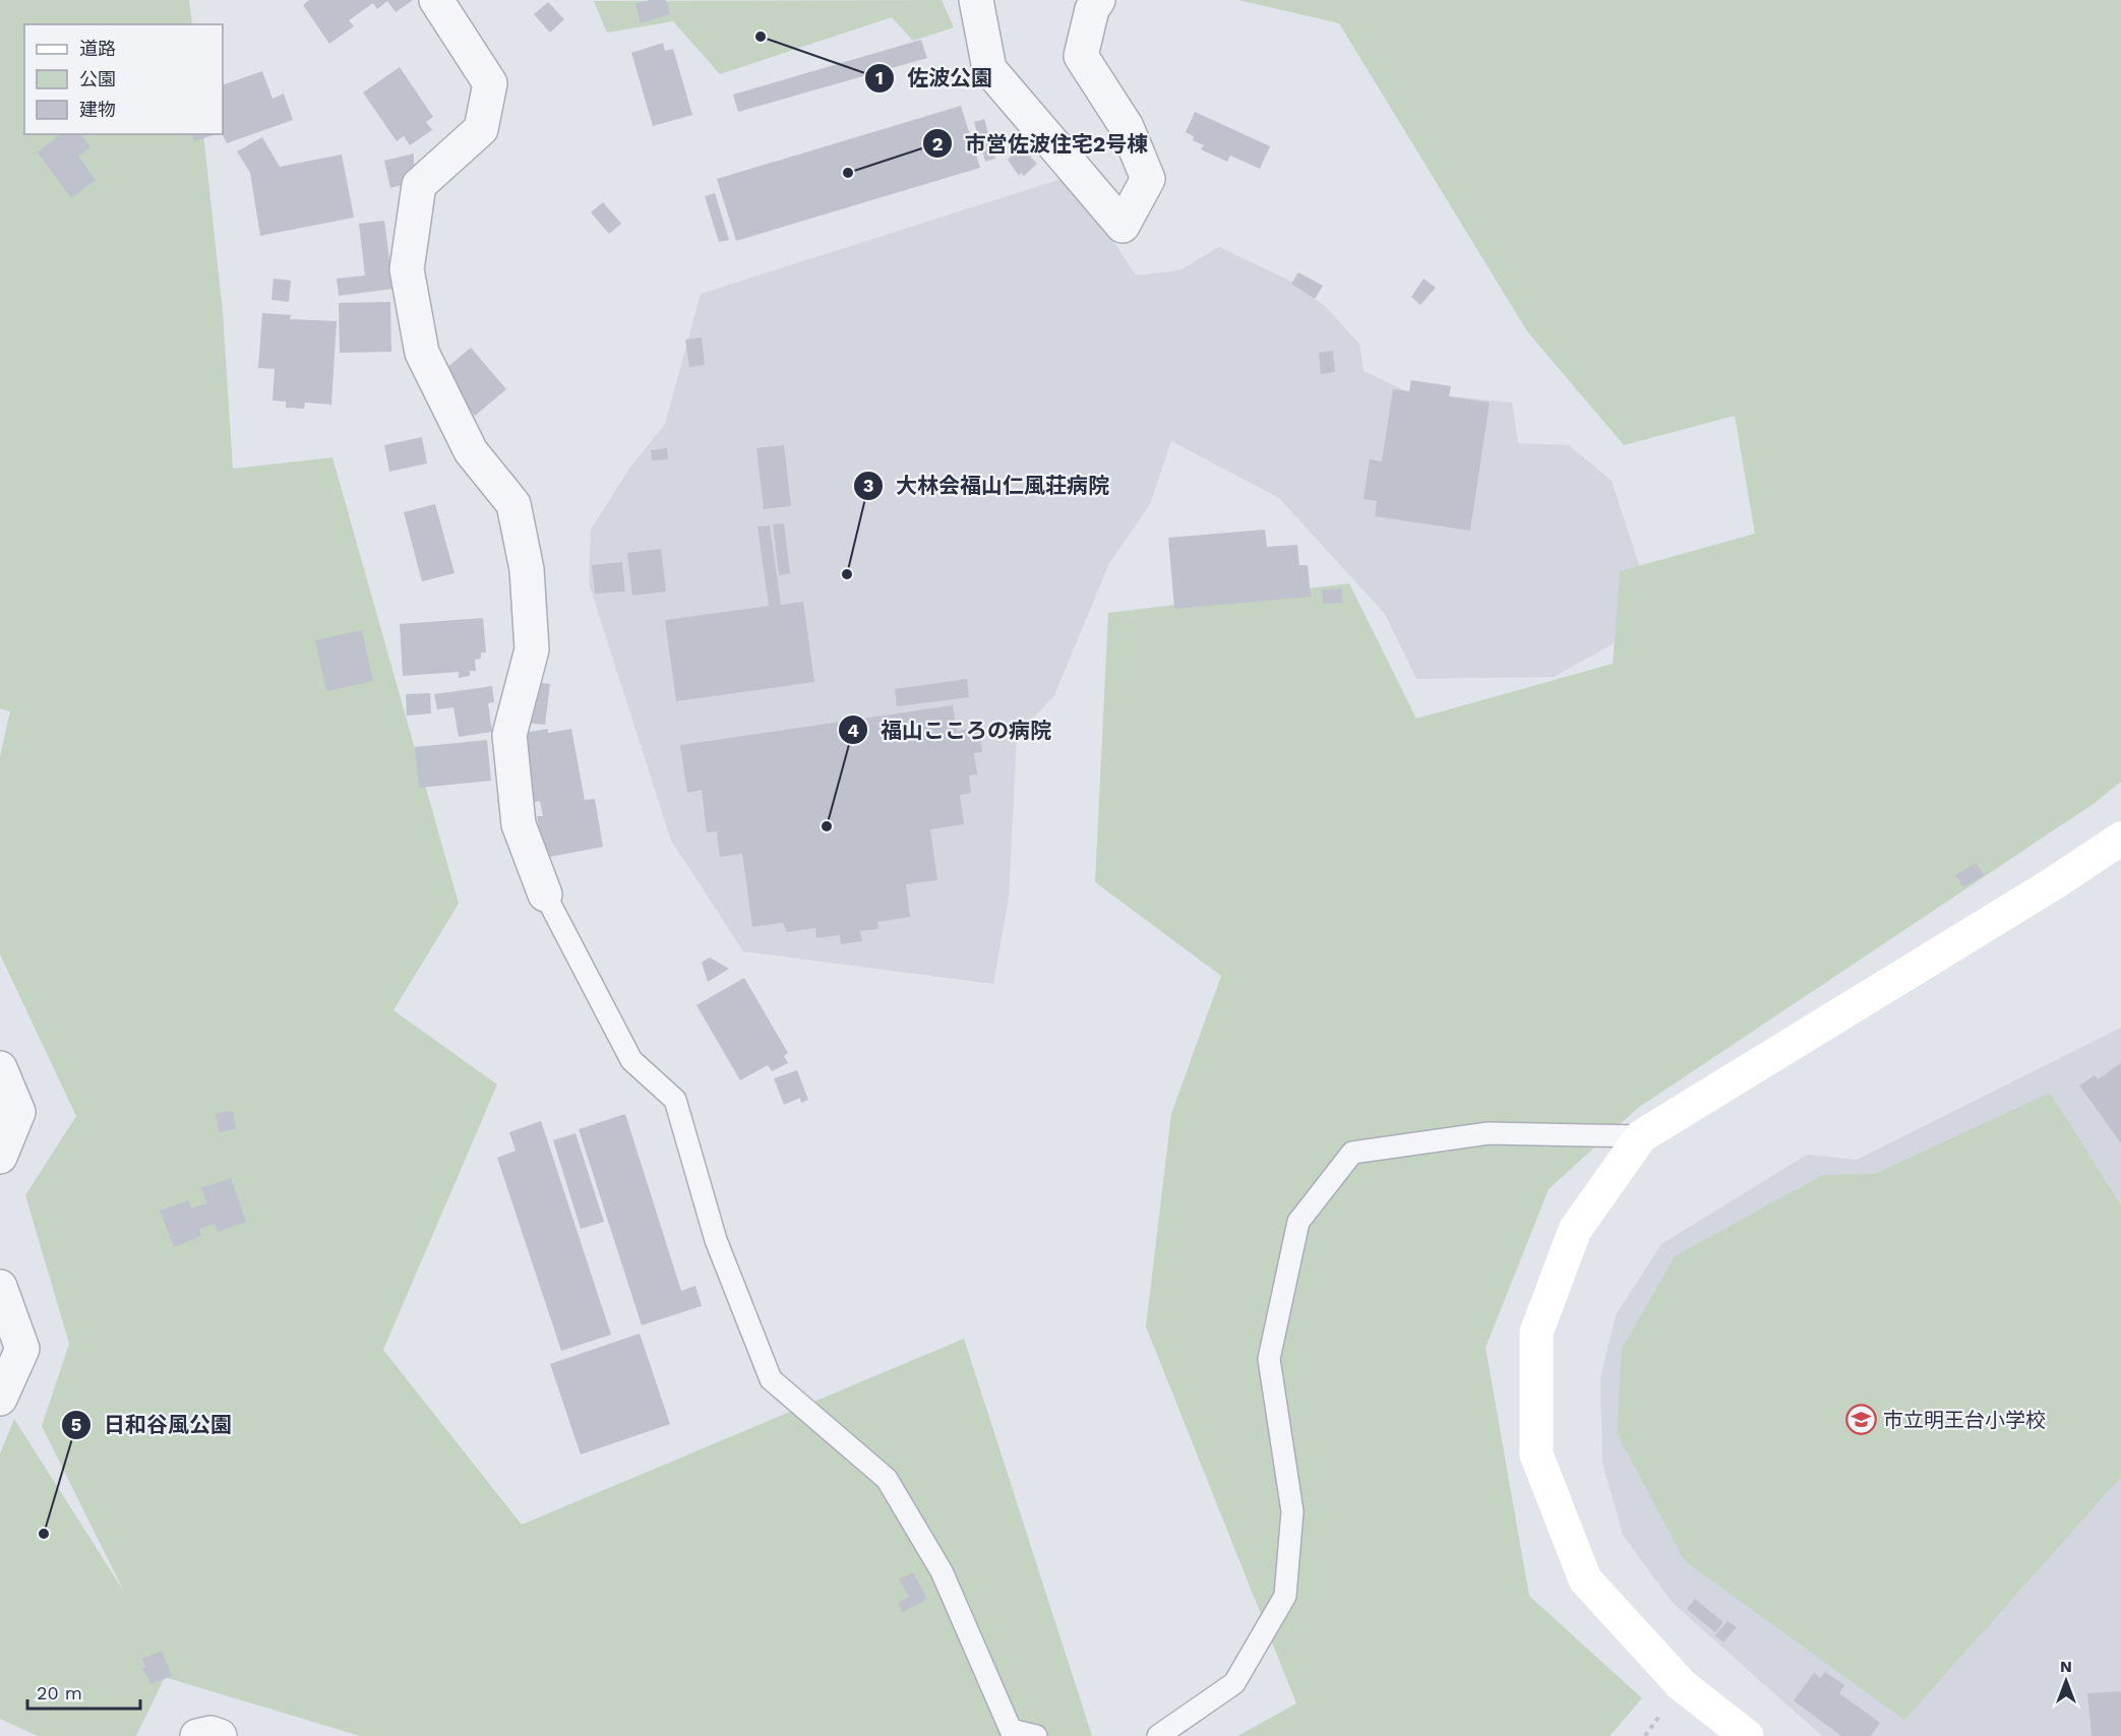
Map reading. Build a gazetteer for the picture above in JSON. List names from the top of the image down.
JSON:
{
  "places": {
    "other": [
      "佐波公園",
      "市営佐波住宅2号棟",
      "大林会福山仁風荘病院",
      "福山こころの病院",
      "日和谷風公園"
    ],
    "school or university": ["市立明王台小学校"]
  },
  "legend": ["道路", "公園", "建物"],
  "scale_bar": "20 m",
  "north": "top"
}
